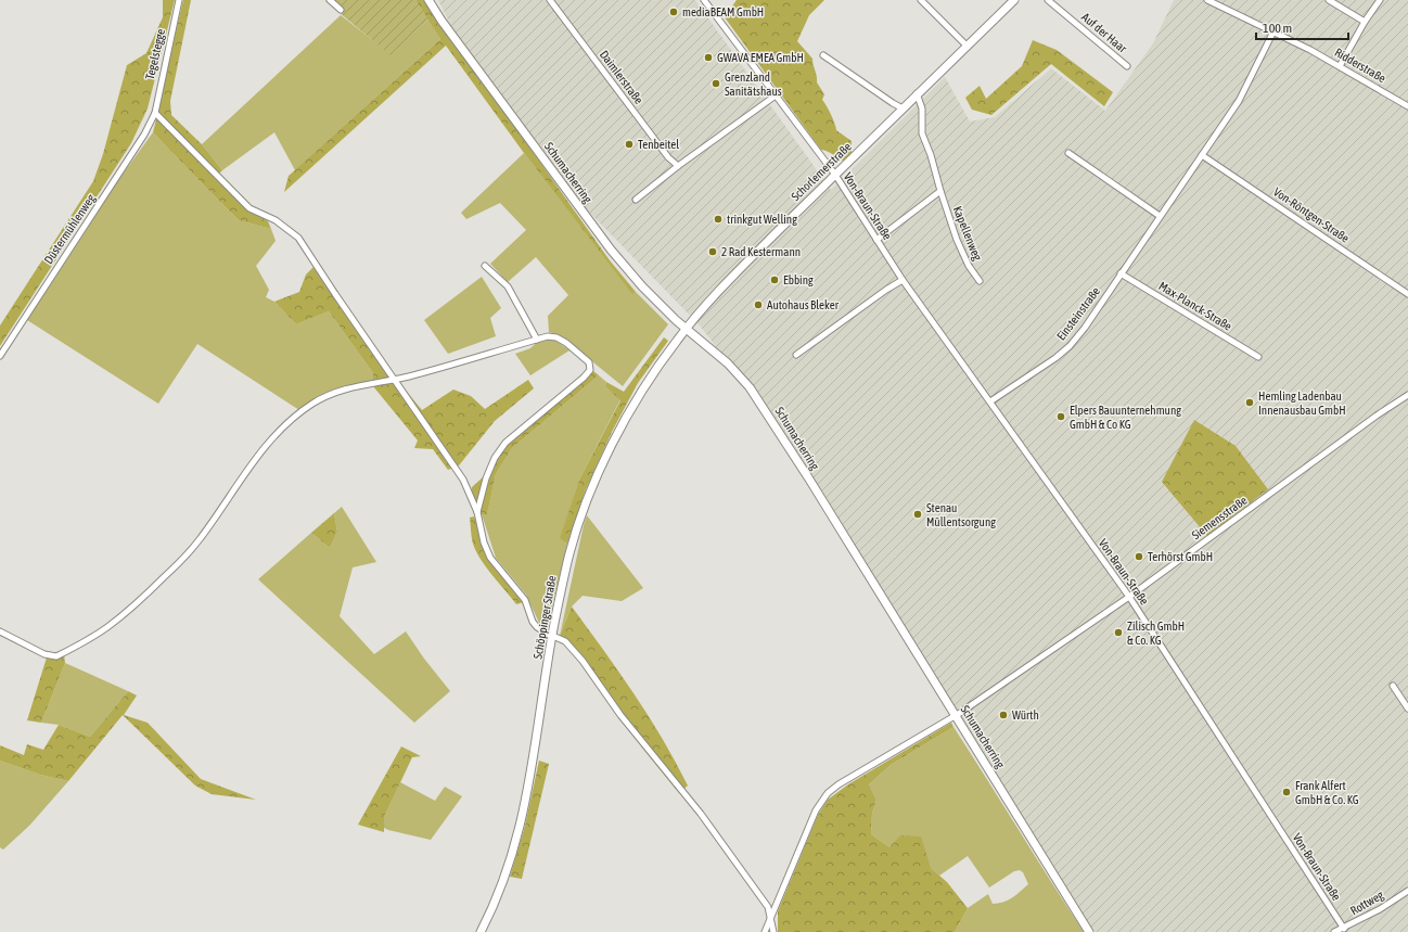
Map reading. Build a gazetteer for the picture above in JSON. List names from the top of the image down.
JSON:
{
  "streets": {
    "main road": ["Schorlemerstraße", "Schumacherring", "Schöppinger Straße"],
    "street": [
      "Auf der Haar",
      "Tegelstegge",
      "Ridderstraße",
      "Daimlerstraße",
      "Von-Braun-Straße",
      "Von-Röntgen-Straße",
      "Düstermühlenweg",
      "Kapellenweg",
      "Max-Planck-Straße",
      "Einsteinstraße",
      "Siemensstraße",
      "Rottweg"
    ]
  },
  "crossings": [
    ["Tegelstegge", "Düstermühlenweg"],
    ["Ridderstraße", "Einsteinstraße"],
    ["Schorlemerstraße", "Schumacherring"],
    ["Schorlemerstraße", "Von-Braun-Straße"],
    ["Schorlemerstraße", "Kapellenweg"],
    ["Schorlemerstraße", "Schöppinger Straße"],
    ["Schumacherring", "Siemensstraße"],
    ["Schumacherring", "Schöppinger Straße"],
    ["Von-Braun-Straße", "Einsteinstraße"],
    ["Von-Braun-Straße", "Siemensstraße"],
    ["Von-Braun-Straße", "Rottweg"],
    ["Von-Röntgen-Straße", "Einsteinstraße"],
    ["Max-Planck-Straße", "Einsteinstraße"]
  ],
  "places": [
    "mediaBEAM GmbH",
    "GWAVA EMEA GmbH",
    "Grenzland Sanitätshaus",
    "Tenbeitel",
    "trinkgut Welling",
    "2 Rad Kestermann",
    "Ebbing",
    "Autohaus Bleker",
    "Hemling Ladenbau Innenausbau GmbH",
    "Elpers Bauunternehmung GmbH & Co KG",
    "Stenau Müllentsorgung",
    "Terhörst GmbH",
    "Zilisch GmbH & Co. KG",
    "Würth",
    "Frank Alfert GmbH & Co. KG"
  ],
  "scale_bar": "100 m"
}
